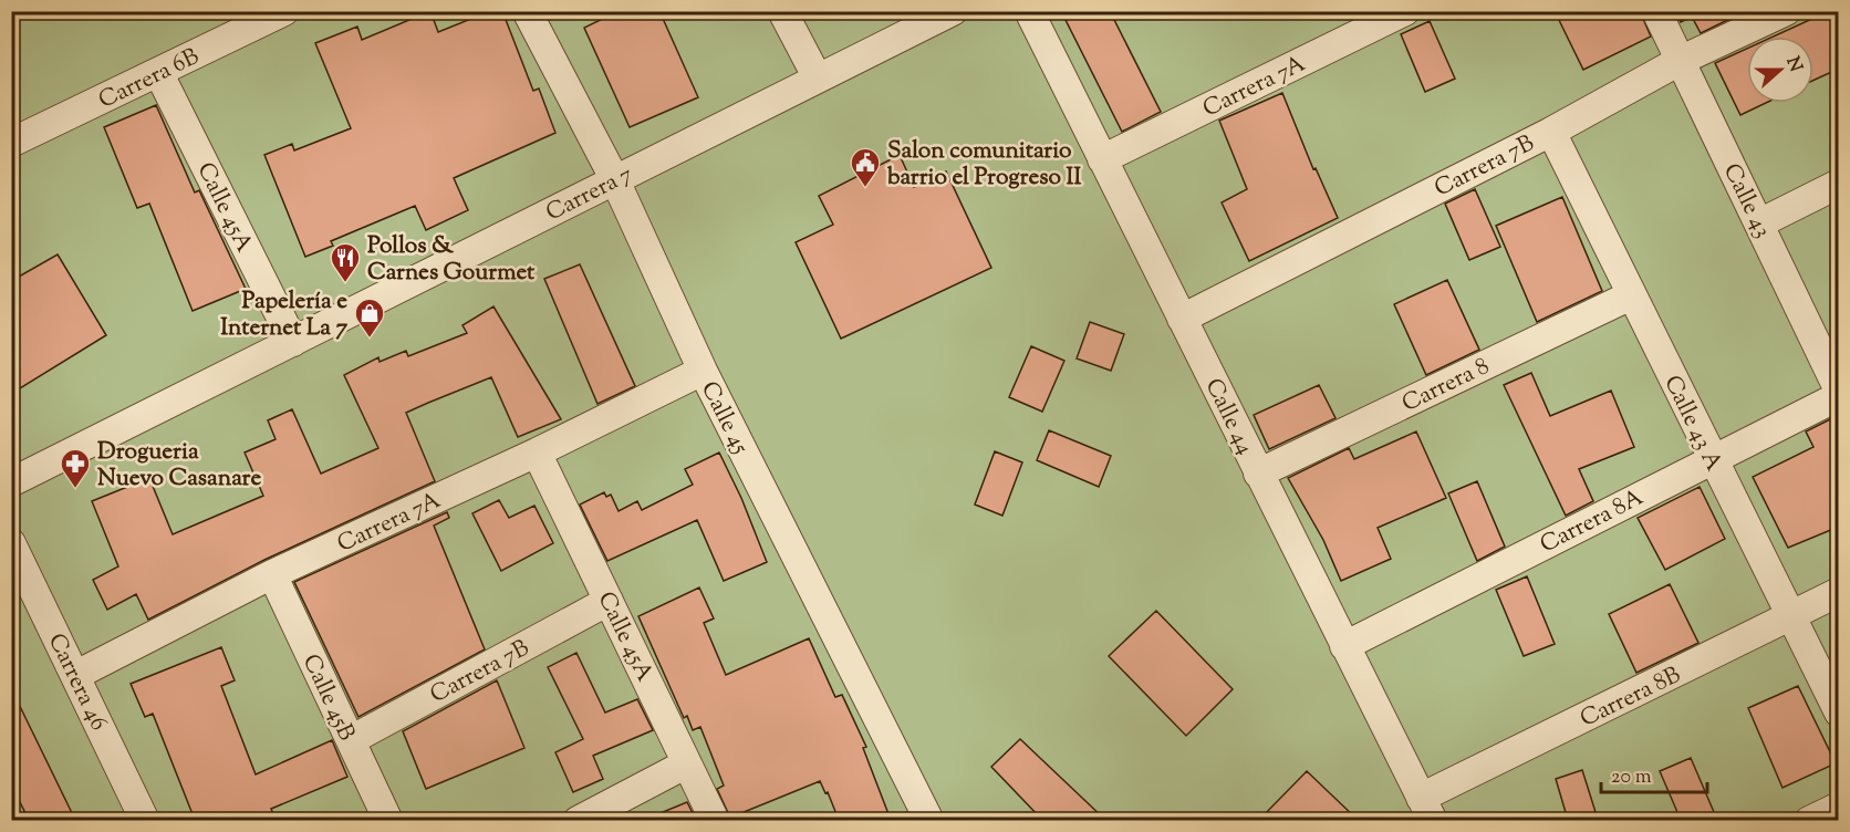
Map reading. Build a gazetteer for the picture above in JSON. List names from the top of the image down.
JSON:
{
  "streets": {
    "street": [
      "Carrera 6B",
      "Carrera 7A",
      "Carrera 7B",
      "Carrera 7",
      "Calle 43",
      "Calle 45A",
      "Carrera 8",
      "Calle 44",
      "Calle 45",
      "Calle 43 A",
      "Carrera 8A",
      "Carrera 46",
      "Carrera 8B",
      "Calle 45B"
    ]
  },
  "crossings": [
    ["Carrera 6B", "Calle 45A"],
    ["Carrera 7A", "Calle 45A"],
    ["Carrera 7A", "Calle 44"],
    ["Carrera 7A", "Calle 45"],
    ["Carrera 7A", "Carrera 46"],
    ["Carrera 7A", "Calle 45B"],
    ["Carrera 7B", "Calle 43"],
    ["Carrera 7B", "Calle 45A"],
    ["Carrera 7B", "Calle 44"],
    ["Carrera 7B", "Calle 43 A"],
    ["Carrera 7B", "Calle 45B"],
    ["Carrera 7", "Calle 45A"],
    ["Carrera 7", "Calle 45"],
    ["Carrera 8", "Calle 44"],
    ["Carrera 8", "Calle 43 A"],
    ["Calle 44", "Carrera 8A"],
    ["Calle 44", "Carrera 8B"],
    ["Calle 43 A", "Carrera 8A"],
    ["Calle 43 A", "Carrera 8B"]
  ],
  "places": {
    "public building": ["Salon comunitario barrio el Progreso II"],
    "restaurant": ["Pollos & Carnes Gourmet"],
    "shop": ["Papelería e Internet La 7"],
    "pharmacy": ["Drogueria Nuevo Casanare"]
  },
  "scale_bar": "20 m",
  "north": "right"
}
